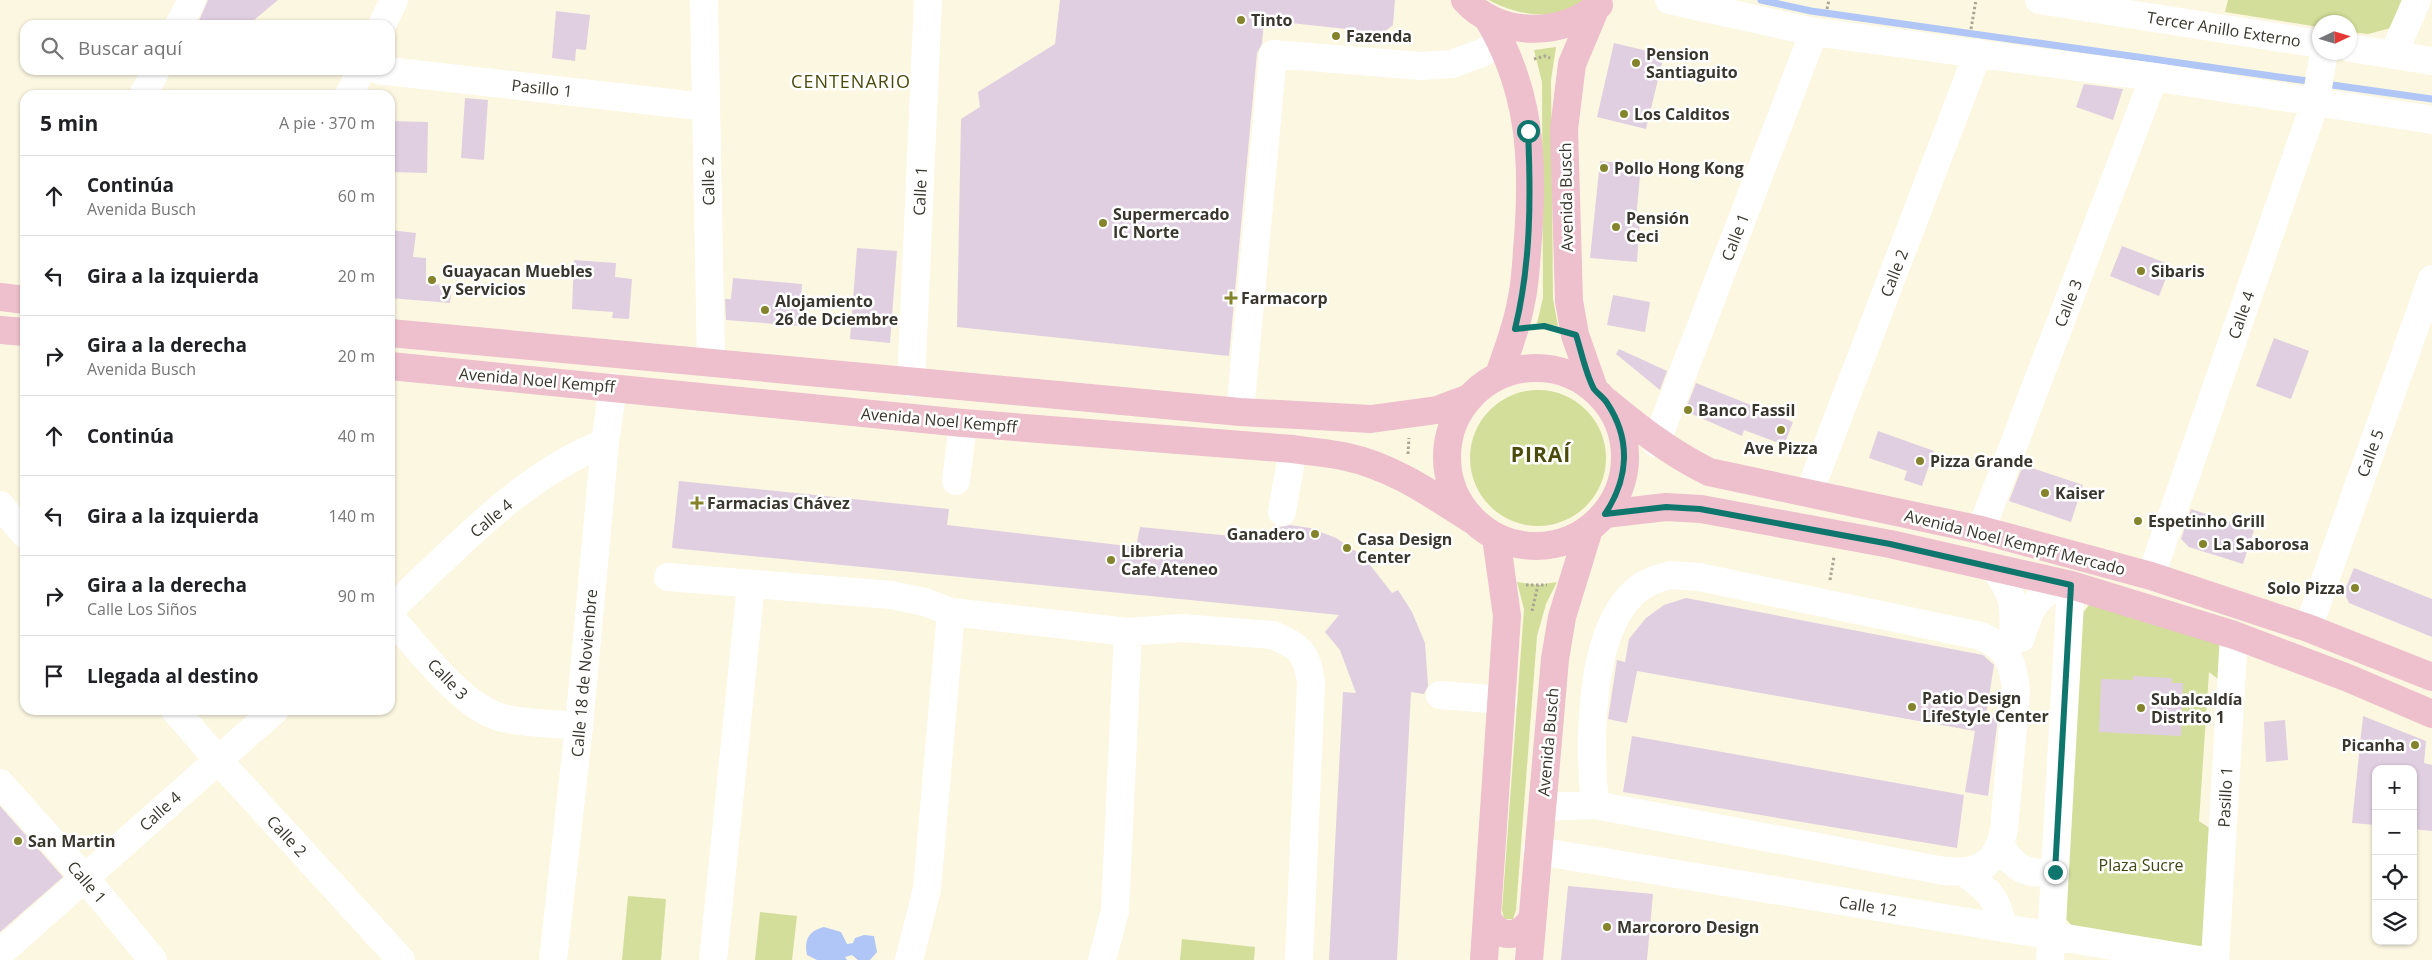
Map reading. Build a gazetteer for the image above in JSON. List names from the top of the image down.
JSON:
{
  "streets": {
    "main road": ["Avenida Busch", "Avenida Noel Kempff", "Avenida Noel Kempff Mercado"],
    "street": [
      "Tercer Anillo Externo",
      "Pasillo 1",
      "Calle 2",
      "Calle 1",
      "Calle 3",
      "Calle 4",
      "Calle 5",
      "Calle 18 de Noviembre",
      "Calle 12"
    ]
  },
  "crossings": [
    ["Pasillo 1", "Calle 2"],
    ["Pasillo 1", "Avenida Noel Kempff Mercado"],
    ["Calle 2", "Calle 4"],
    ["Calle 2", "Avenida Noel Kempff"],
    ["Calle 2", "Avenida Noel Kempff Mercado"],
    ["Calle 1", "Calle 4"],
    ["Calle 1", "Avenida Noel Kempff"],
    ["Calle 1", "Avenida Noel Kempff Mercado"],
    ["Avenida Busch", "Avenida Noel Kempff"],
    ["Avenida Busch", "Avenida Noel Kempff Mercado"],
    ["Avenida Busch", "Calle 12"],
    ["Calle 3", "Avenida Noel Kempff Mercado"],
    ["Calle 3", "Calle 18 de Noviembre"],
    ["Calle 4", "Avenida Noel Kempff Mercado"],
    ["Calle 4", "Calle 18 de Noviembre"],
    ["Avenida Noel Kempff", "Avenida Noel Kempff Mercado"],
    ["Avenida Noel Kempff", "Calle 18 de Noviembre"],
    ["Calle 5", "Avenida Noel Kempff Mercado"]
  ],
  "districts": ["CENTENARIO", "PIRAÍ"],
  "parks": ["Plaza Sucre"],
  "places": {
    "other": [
      "Tinto",
      "Fazenda",
      "Pension Santiaguito",
      "Los Calditos",
      "Pollo Hong Kong",
      "Supermercado IC Norte",
      "Pensión Ceci",
      "Sibaris",
      "Guayacan Muebles y Servicios",
      "Alojamiento 26 de Dciembre",
      "Banco Fassil",
      "Ave Pizza",
      "Pizza Grande",
      "Kaiser",
      "Espetinho Grill",
      "Ganadero",
      "La Saborosa",
      "Casa Design Center",
      "Libreria Cafe Ateneo",
      "Solo Pizza",
      "Patio Design LifeStyle Center",
      "Subalcaldía Distrito 1",
      "Picanha",
      "San Martin",
      "Marcororo Design"
    ],
    "health": ["Farmacorp", "Farmacias Chávez"]
  },
  "north": "right",
  "page": {
    "search": "Buscar aquí",
    "heading": ["5 min", "A pie · 370 m"],
    "list": [
      ["Continúa", "Avenida Busch", "60 m"],
      ["Gira a la izquierda", "20 m"],
      ["Gira a la derecha", "Avenida Busch", "20 m"],
      ["Continúa", "40 m"],
      ["Gira a la izquierda", "140 m"],
      ["Gira a la derecha", "Calle Los Siños", "90 m"],
      "Llegada al destino"
    ],
    "map_buttons": ["+", "−"]
  }
}
